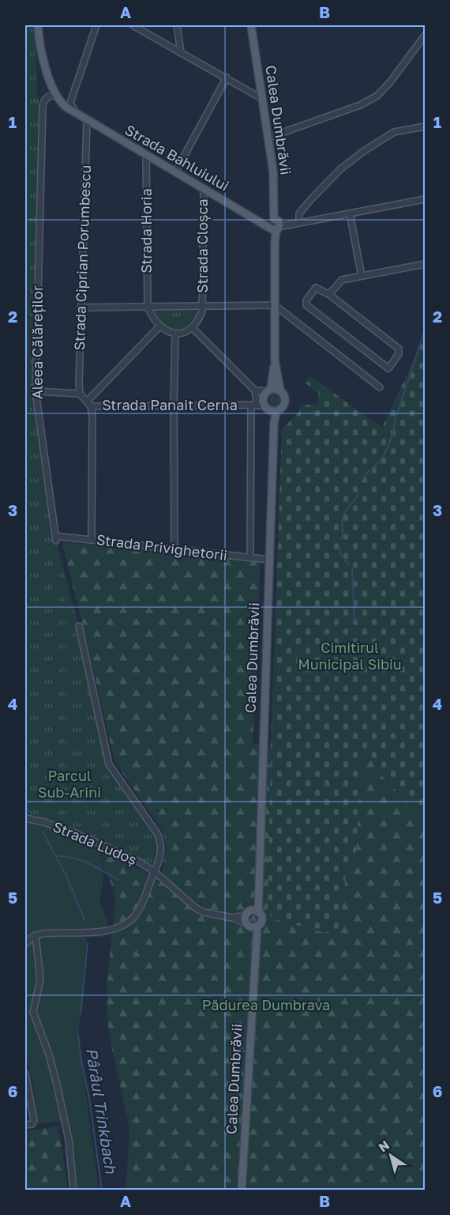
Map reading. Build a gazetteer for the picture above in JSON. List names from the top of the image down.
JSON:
{
  "streets": {
    "main road": ["Calea Dumbrăvii", "Strada Bahluiului"],
    "street": [
      "Strada Horia",
      "Strada Cloșca",
      "Strada Ciprian Porumbescu",
      "Aleea Călăreților",
      "Strada Panait Cerna",
      "Strada Privighetorii",
      "Strada Ludoș"
    ]
  },
  "crossings": [
    ["Calea Dumbrăvii", "Strada Bahluiului"],
    ["Calea Dumbrăvii", "Strada Panait Cerna"],
    ["Calea Dumbrăvii", "Strada Privighetorii"],
    ["Calea Dumbrăvii", "Strada Ludoș"],
    ["Strada Bahluiului", "Strada Horia"],
    ["Strada Bahluiului", "Strada Cloșca"],
    ["Strada Bahluiului", "Strada Ciprian Porumbescu"],
    ["Strada Bahluiului", "Aleea Călăreților"],
    ["Strada Ciprian Porumbescu", "Strada Panait Cerna"],
    ["Aleea Călăreților", "Strada Privighetorii"]
  ],
  "water": ["Pârâul Trinkbach"],
  "parks": ["Cimitirul Municipal Sibiu", "Parcul Sub-Arini", "Pădurea Dumbrava"],
  "north": "top left",
  "grid": {
    "columns": ["A", "B"],
    "rows": [
      "1",
      "2",
      "3",
      "4",
      "5",
      "6"
    ]
  }
}
